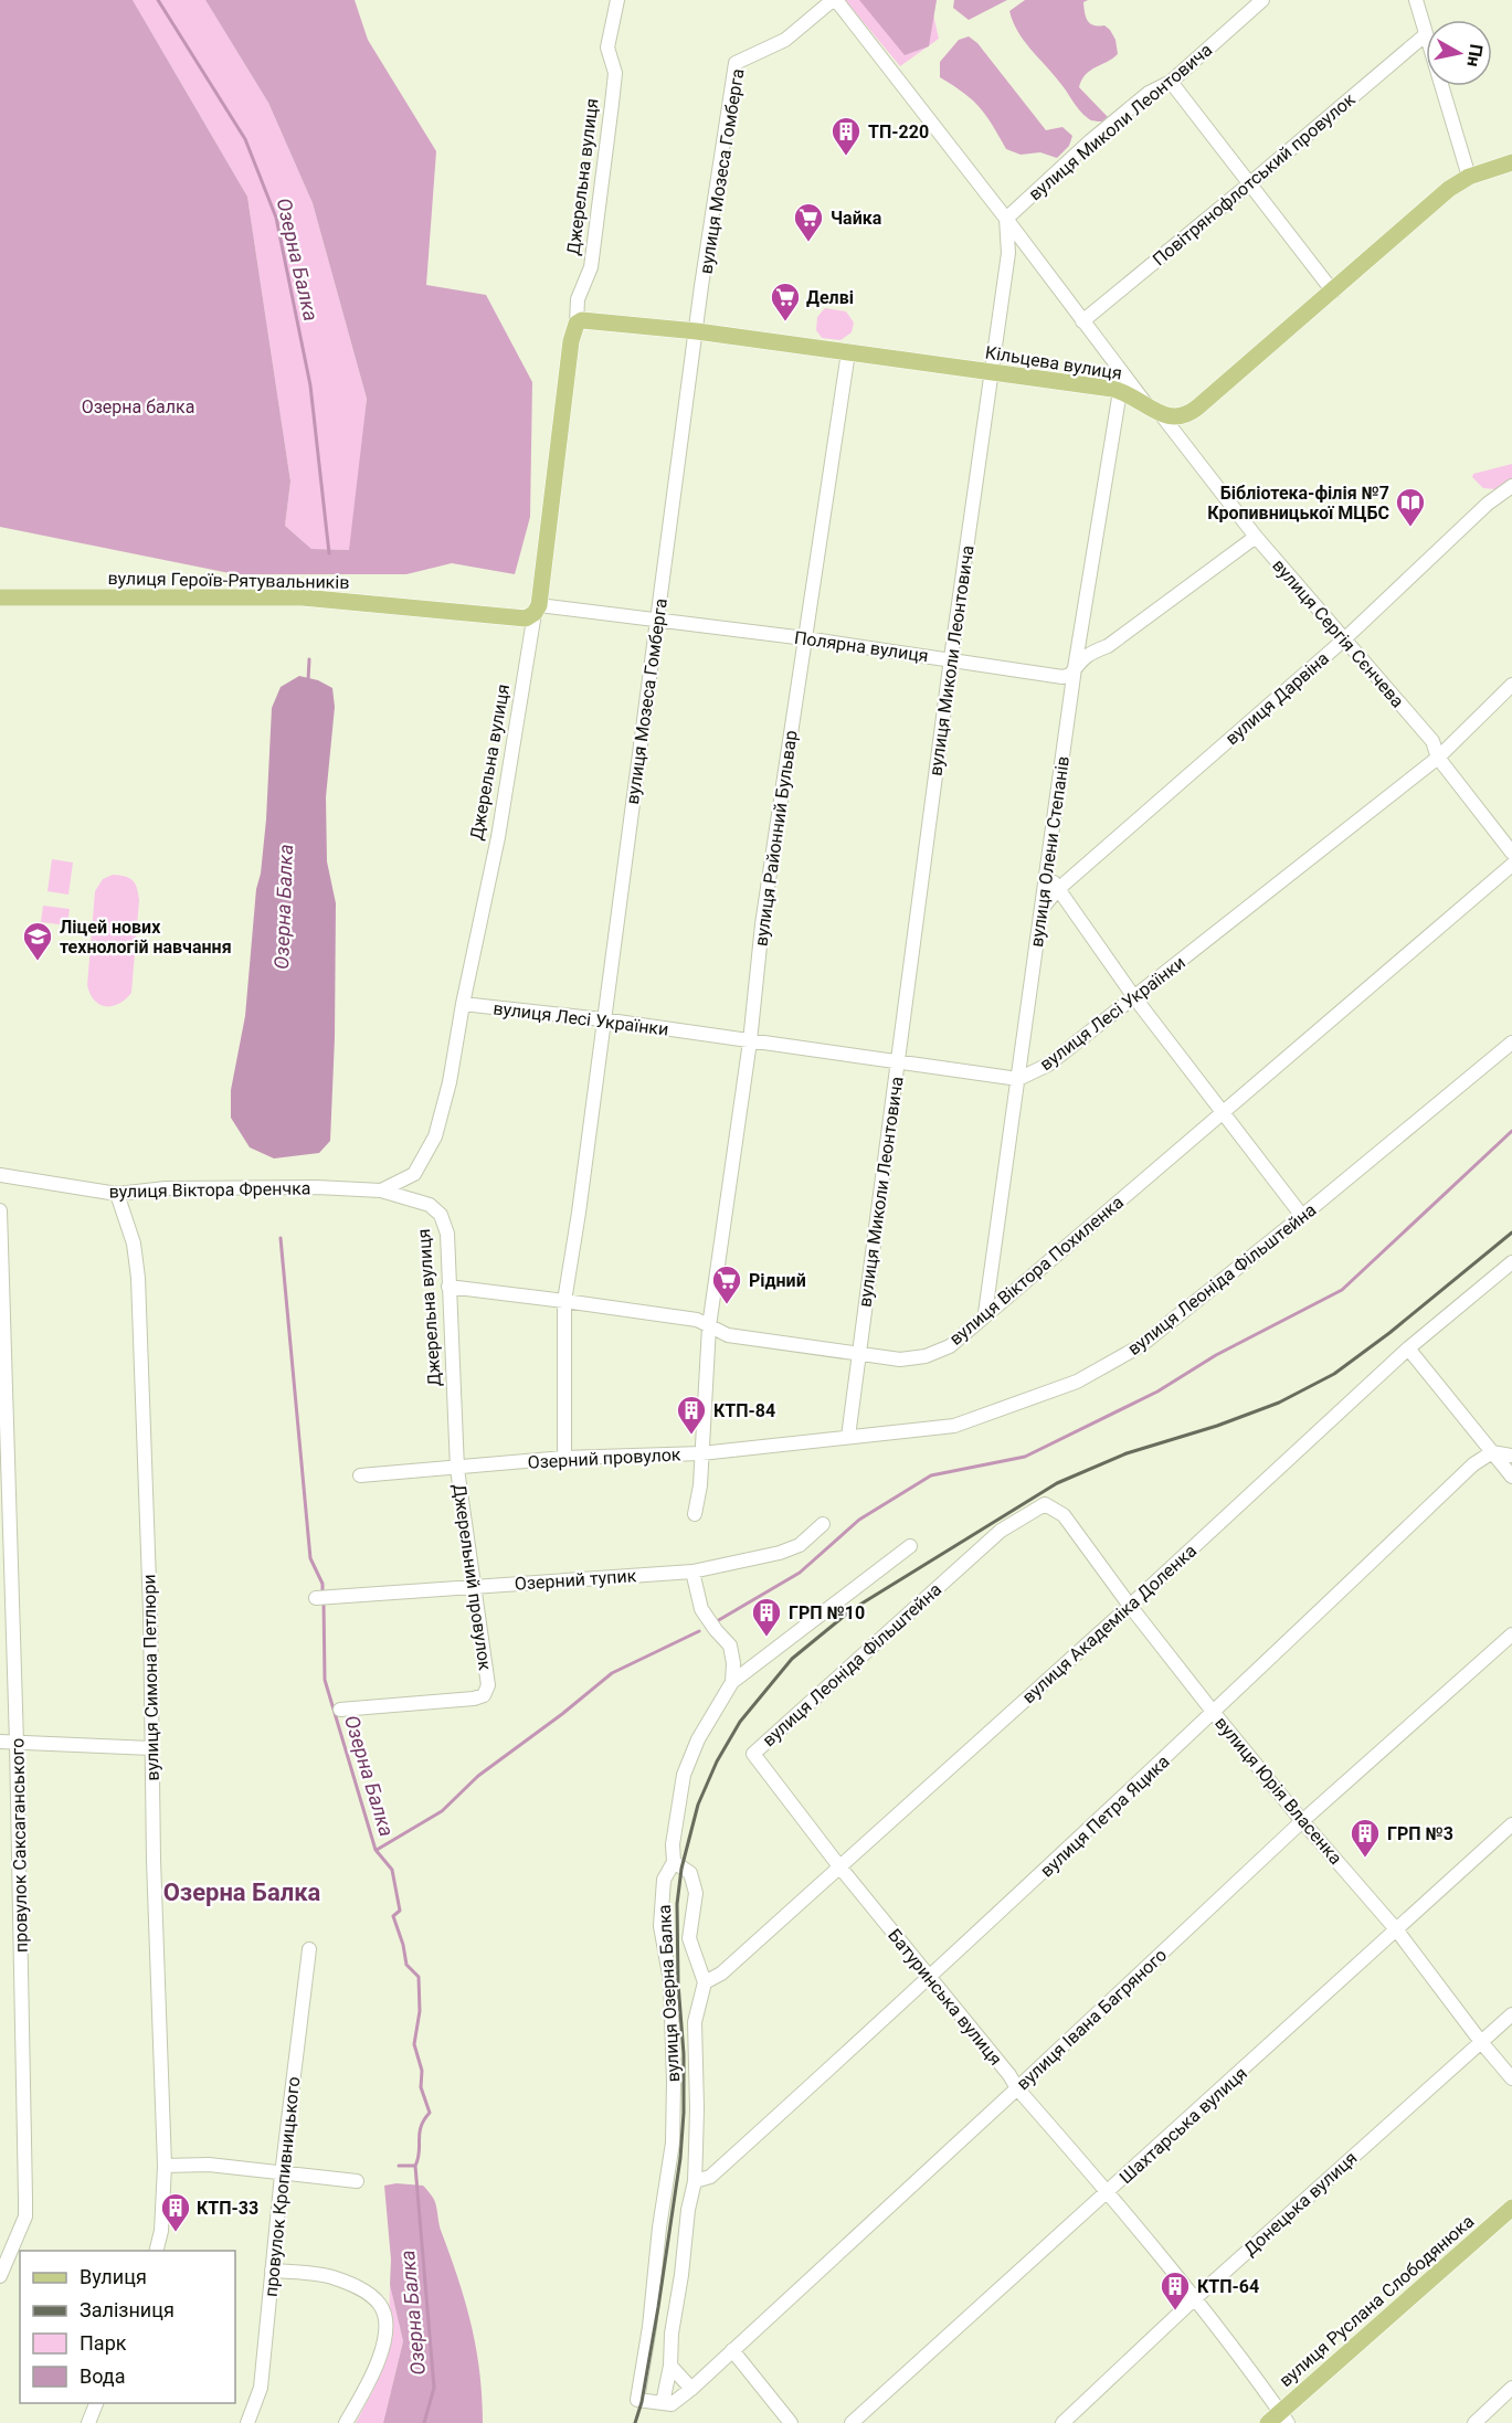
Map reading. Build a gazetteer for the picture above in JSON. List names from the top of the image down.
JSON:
{
  "streets": {
    "main road": [
      "Джерельна вулиця",
      "Кільцева вулиця",
      "вулиця Героїв-Рятувальників",
      "вулиця Руслана Слободянюка"
    ],
    "street": [
      "вулиця Миколи Леонтовича",
      "вулиця Мозеса Гомберга",
      "Повітрянофлотський провулок",
      "вулиця Сергія Сєнчева",
      "Полярна вулиця",
      "вулиця Дарвіна",
      "вулиця Районний Бульвар",
      "вулиця Олени Степанів",
      "вулиця Лесі Українки",
      "вулиця Віктора Френчка",
      "вулиця Віктора Похиленка",
      "вулиця Леоніда Фільштейна",
      "Озерний провулок",
      "Джерельний провулок",
      "Озерний тупик",
      "вулиця Академіка Доленка",
      "вулиця Симона Петлюри",
      "вулиця Юрія Власенка",
      "вулиця Петра Яцика",
      "провулок Саксаганського",
      "вулиця Озерна Балка",
      "Батуринська вулиця",
      "вулиця Івана Багряного",
      "Шахтарська вулиця",
      "провулок Кропивницького",
      "Донецька вулиця"
    ]
  },
  "crossings": [
    ["вулиця Миколи Леонтовича", "Кільцева вулиця"],
    ["вулиця Миколи Леонтовича", "Полярна вулиця"],
    ["вулиця Миколи Леонтовича", "вулиця Лесі Українки"],
    ["вулиця Миколи Леонтовича", "вулиця Віктора Похиленка"],
    ["вулиця Миколи Леонтовича", "вулиця Леоніда Фільштейна"],
    ["вулиця Миколи Леонтовича", "Озерний провулок"],
    ["вулиця Мозеса Гомберга", "Кільцева вулиця"],
    ["вулиця Мозеса Гомберга", "Полярна вулиця"],
    ["вулиця Мозеса Гомберга", "вулиця Лесі Українки"],
    ["вулиця Мозеса Гомберга", "вулиця Віктора Похиленка"],
    ["вулиця Мозеса Гомберга", "Озерний провулок"],
    ["Джерельна вулиця", "Кільцева вулиця"],
    ["Джерельна вулиця", "вулиця Героїв-Рятувальників"],
    ["Джерельна вулиця", "Полярна вулиця"],
    ["Джерельна вулиця", "вулиця Лесі Українки"],
    ["Джерельна вулиця", "вулиця Віктора Френчка"],
    ["Джерельна вулиця", "вулиця Віктора Похиленка"],
    ["Джерельна вулиця", "Озерний провулок"],
    ["Джерельна вулиця", "Джерельний провулок"],
    ["Кільцева вулиця", "вулиця Сергія Сєнчева"],
    ["Кільцева вулиця", "вулиця Районний Бульвар"],
    ["Кільцева вулиця", "вулиця Олени Степанів"],
    ["вулиця Героїв-Рятувальників", "Полярна вулиця"],
    ["вулиця Сергія Сєнчева", "вулиця Дарвіна"],
    ["вулиця Сергія Сєнчева", "вулиця Лесі Українки"],
    ["Полярна вулиця", "вулиця Районний Бульвар"],
    ["Полярна вулиця", "вулиця Олени Степанів"],
    ["вулиця Дарвіна", "вулиця Олени Степанів"],
    ["вулиця Районний Бульвар", "вулиця Лесі Українки"],
    ["вулиця Районний Бульвар", "вулиця Віктора Похиленка"],
    ["вулиця Олени Степанів", "вулиця Лесі Українки"],
    ["вулиця Олени Степанів", "вулиця Віктора Похиленка"],
    ["вулиця Віктора Френчка", "вулиця Симона Петлюри"],
    ["вулиця Леоніда Фільштейна", "Озерний провулок"],
    ["вулиця Леоніда Фільштейна", "вулиця Юрія Власенка"],
    ["вулиця Леоніда Фільштейна", "Батуринська вулиця"],
    ["Озерний провулок", "Джерельний провулок"],
    ["Джерельний провулок", "Озерний тупик"],
    ["вулиця Академіка Доленка", "вулиця Юрія Власенка"],
    ["вулиця Академіка Доленка", "Батуринська вулиця"],
    ["вулиця Юрія Власенка", "вулиця Петра Яцика"],
    ["вулиця Юрія Власенка", "вулиця Івана Багряного"],
    ["вулиця Юрія Власенка", "Шахтарська вулиця"],
    ["вулиця Юрія Власенка", "Донецька вулиця"],
    ["вулиця Петра Яцика", "Батуринська вулиця"],
    ["вулиця Озерна Балка", "вулиця Івана Багряного"],
    ["Батуринська вулиця", "вулиця Івана Багряного"],
    ["Батуринська вулиця", "Шахтарська вулиця"],
    ["Батуринська вулиця", "Донецька вулиця"],
    ["Батуринська вулиця", "вулиця Руслана Слободянюка"]
  ],
  "districts": ["Озерна Балка"],
  "water": ["Озерна Балка"],
  "parks": ["Озерна балка"],
  "places": {
    "building": [
      "ТП-220",
      "КТП-84",
      "ГРП №10",
      "ГРП №3",
      "КТП-33",
      "КТП-64"
    ],
    "supermarket": ["Чайка", "Делві", "Рідний"],
    "library": ["Бібліотека-філія №7 Кропивницької МЦБС"],
    "school or university": ["Ліцей нових технологій навчання"]
  },
  "legend": [
    "Вулиця",
    "Залізниця",
    "Парк",
    "Вода"
  ],
  "north": "right"
}
